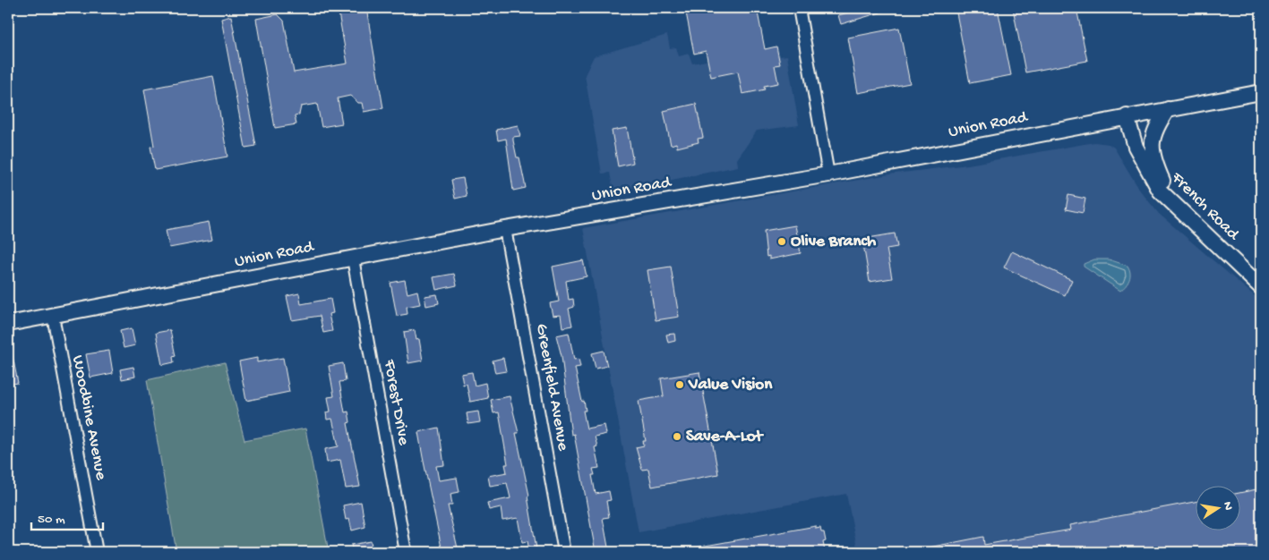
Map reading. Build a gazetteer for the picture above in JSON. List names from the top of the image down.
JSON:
{
  "streets": {
    "main road": ["Union Road", "French Road"],
    "street": ["Greenfield Avenue", "Forest Drive", "Woodbine Avenue"]
  },
  "crossings": [
    ["Union Road", "French Road"],
    ["Union Road", "Greenfield Avenue"],
    ["Union Road", "Forest Drive"],
    ["Union Road", "Woodbine Avenue"]
  ],
  "places": ["Olive Branch", "Value Vision", "Save-A-Lot"],
  "scale_bar": "50 m",
  "north": "right"
}
